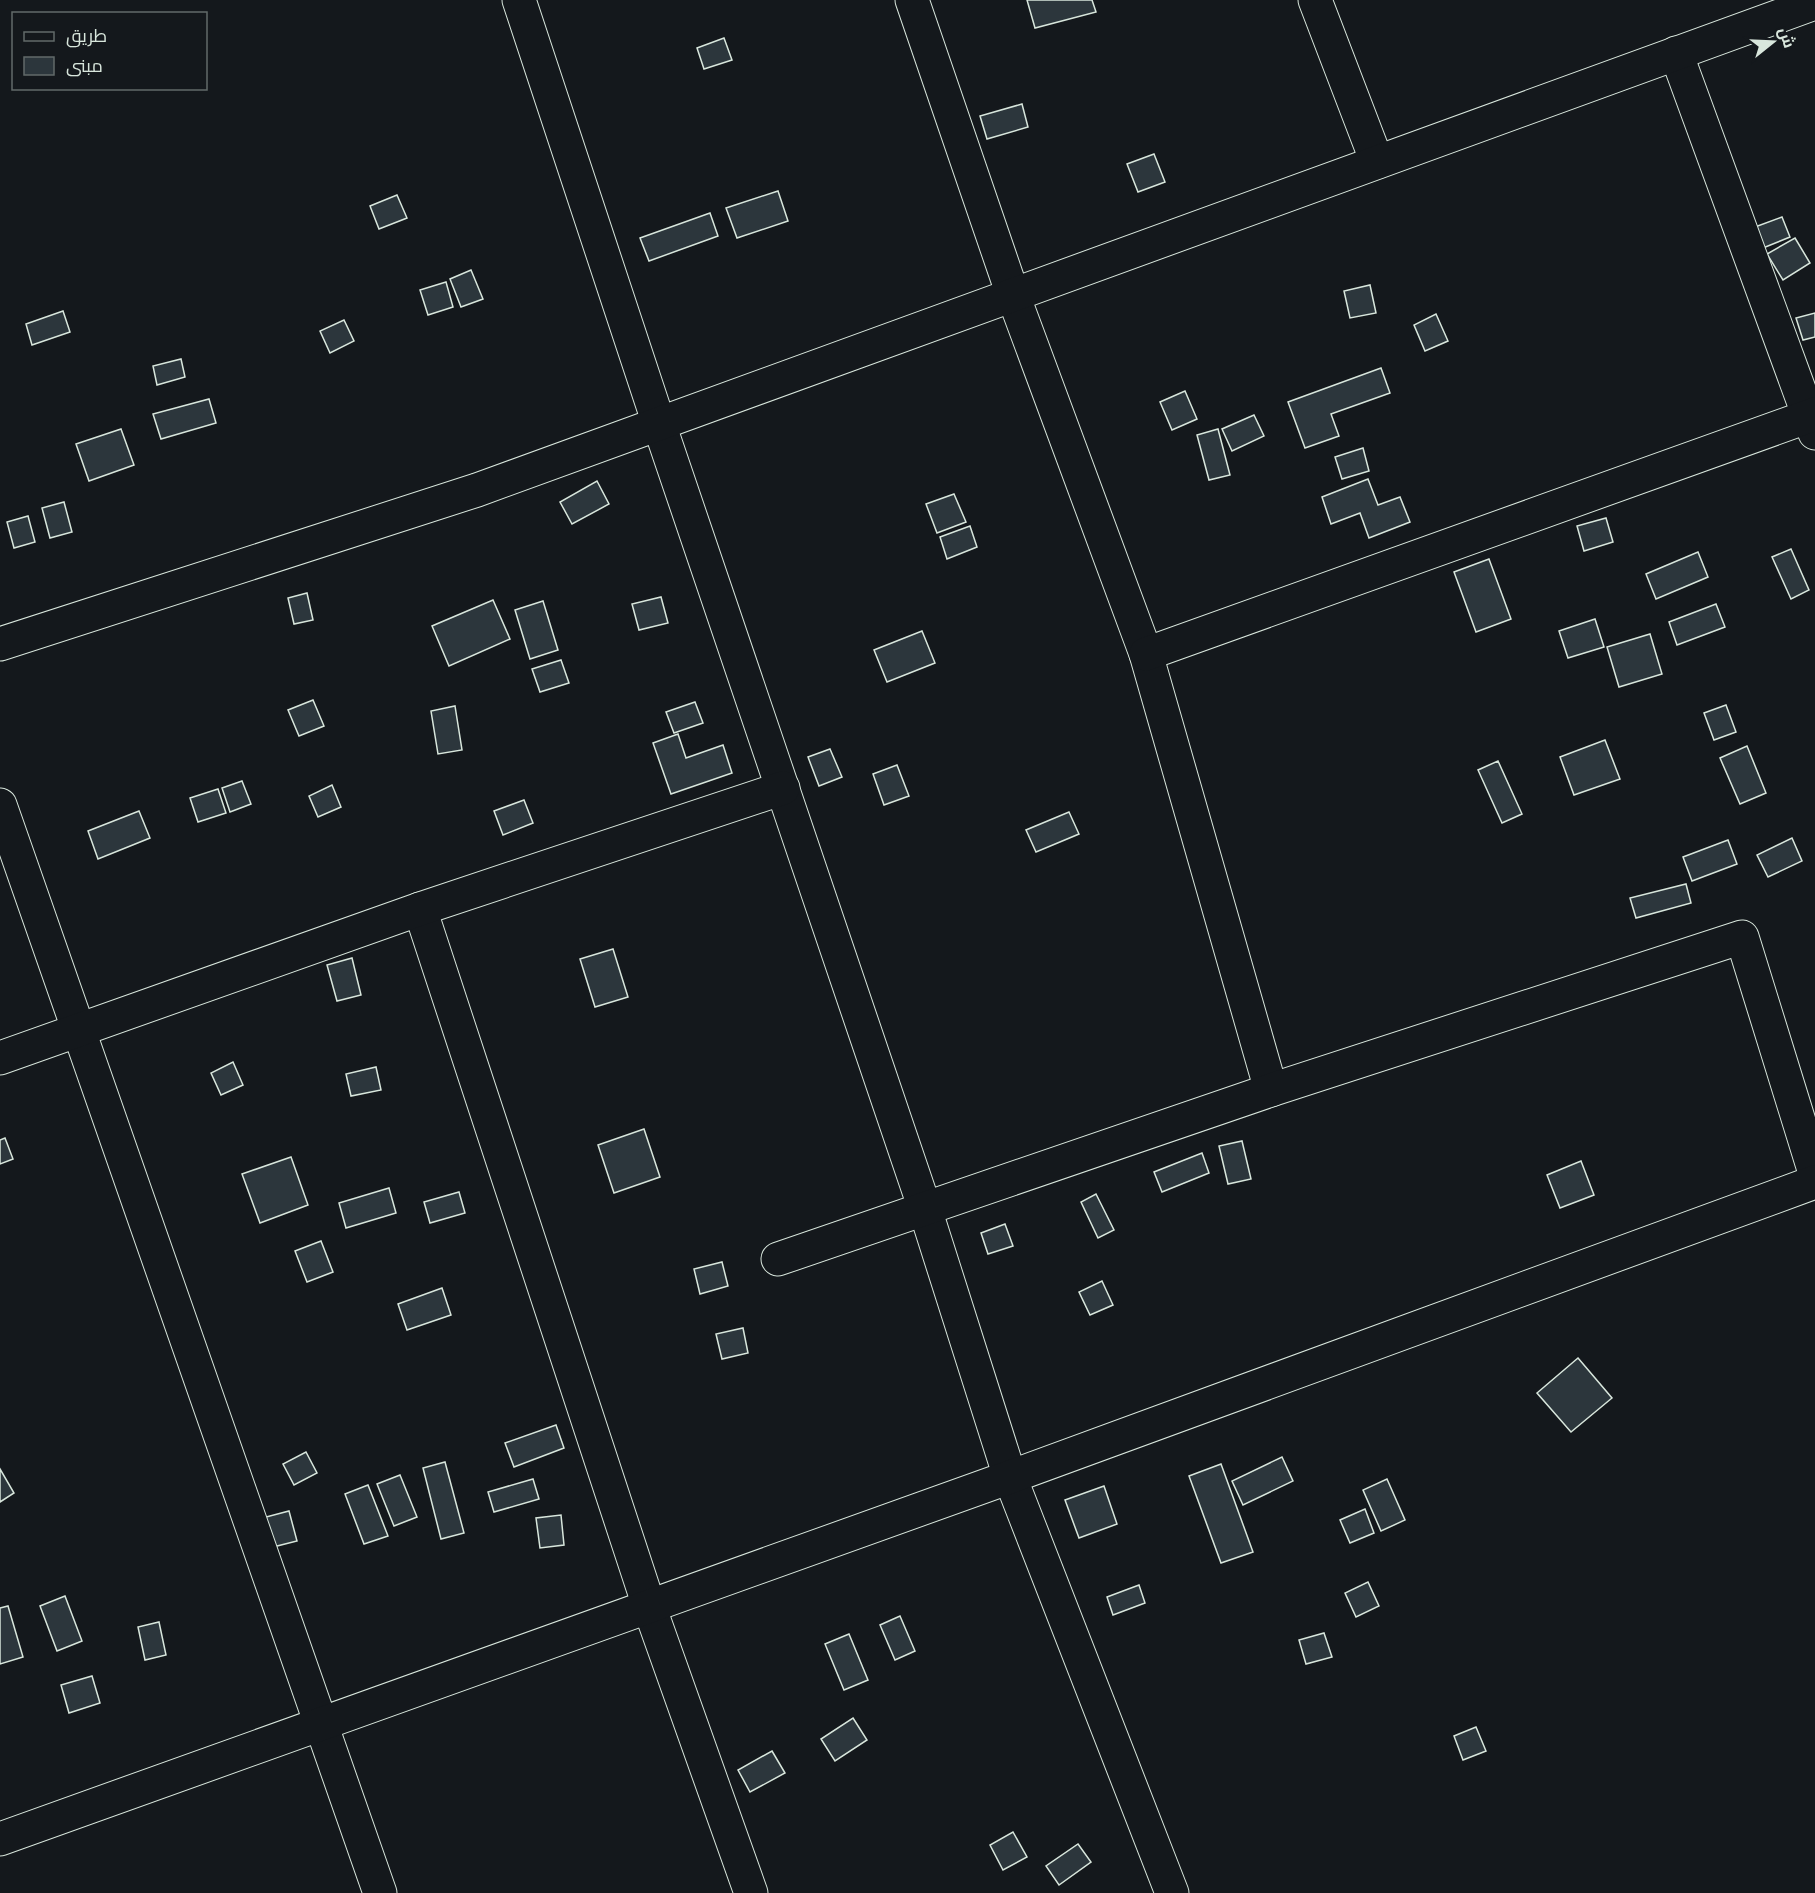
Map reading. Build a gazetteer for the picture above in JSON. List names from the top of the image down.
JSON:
{
  "legend": ["طريق", "مبنى"],
  "north": "right"
}
